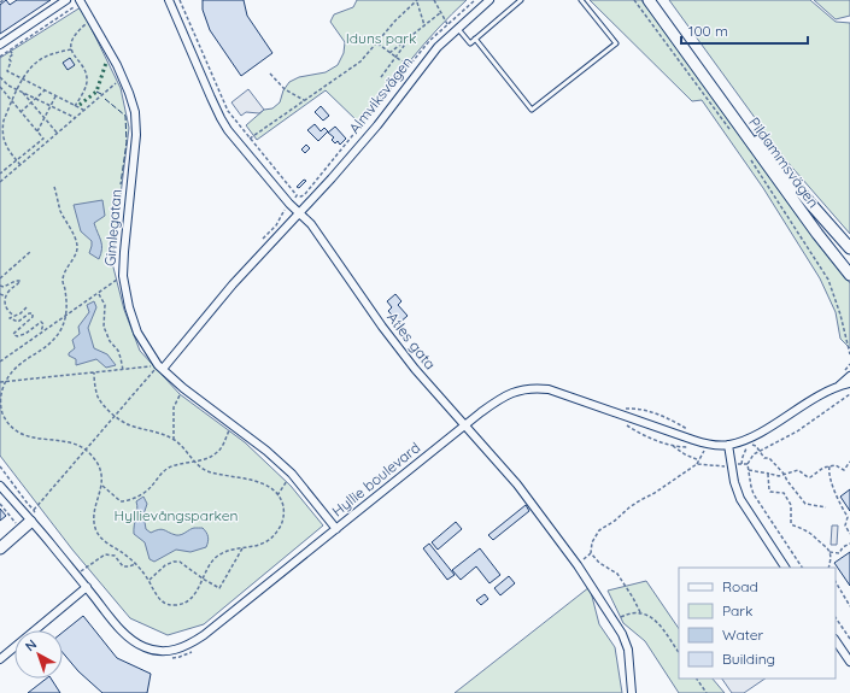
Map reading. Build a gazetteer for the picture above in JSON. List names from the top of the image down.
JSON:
{
  "streets": {
    "main road": ["Pildammsvägen"],
    "street": [
      "Almviksvägen",
      "Gimlegatan",
      "Atles gata",
      "Hyllie boulevard"
    ]
  },
  "crossings": [
    ["Almviksvägen", "Gimlegatan"],
    ["Almviksvägen", "Atles gata"],
    ["Gimlegatan", "Hyllie boulevard"],
    ["Atles gata", "Hyllie boulevard"]
  ],
  "parks": ["Iduns park", "Hyllievångsparken"],
  "legend": [
    "Road",
    "Park",
    "Water",
    "Building"
  ],
  "scale_bar": "100 m",
  "north": "top left"
}
